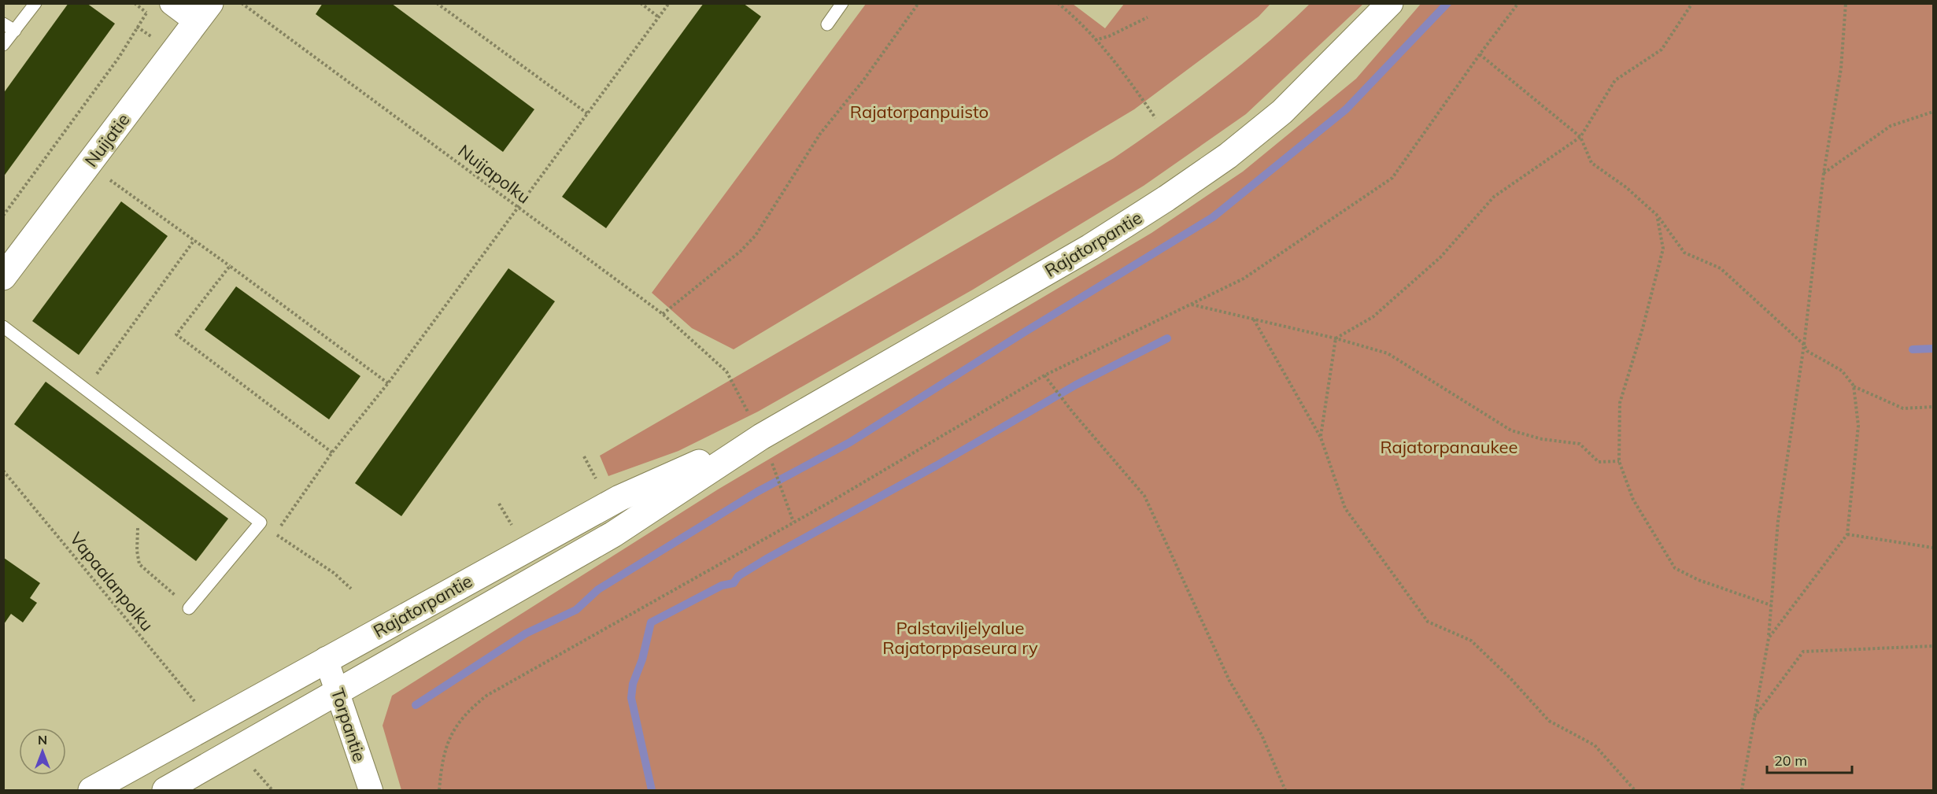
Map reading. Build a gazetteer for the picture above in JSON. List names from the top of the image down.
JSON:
{
  "streets": {
    "main road": ["Nuijatie", "Rajatorpantie"],
    "street": ["Torpantie"],
    "path": ["Nuijapolku", "Vapaalanpolku"]
  },
  "crossings": [
    ["Nuijapolku", "Rajatorpantie"],
    ["Rajatorpantie", "Torpantie"]
  ],
  "parks": ["Rajatorpanpuisto", "Rajatorpanaukee", "Palstaviljelyalue Rajatorppaseura ry"],
  "scale_bar": "20 m",
  "north": "top"
}
